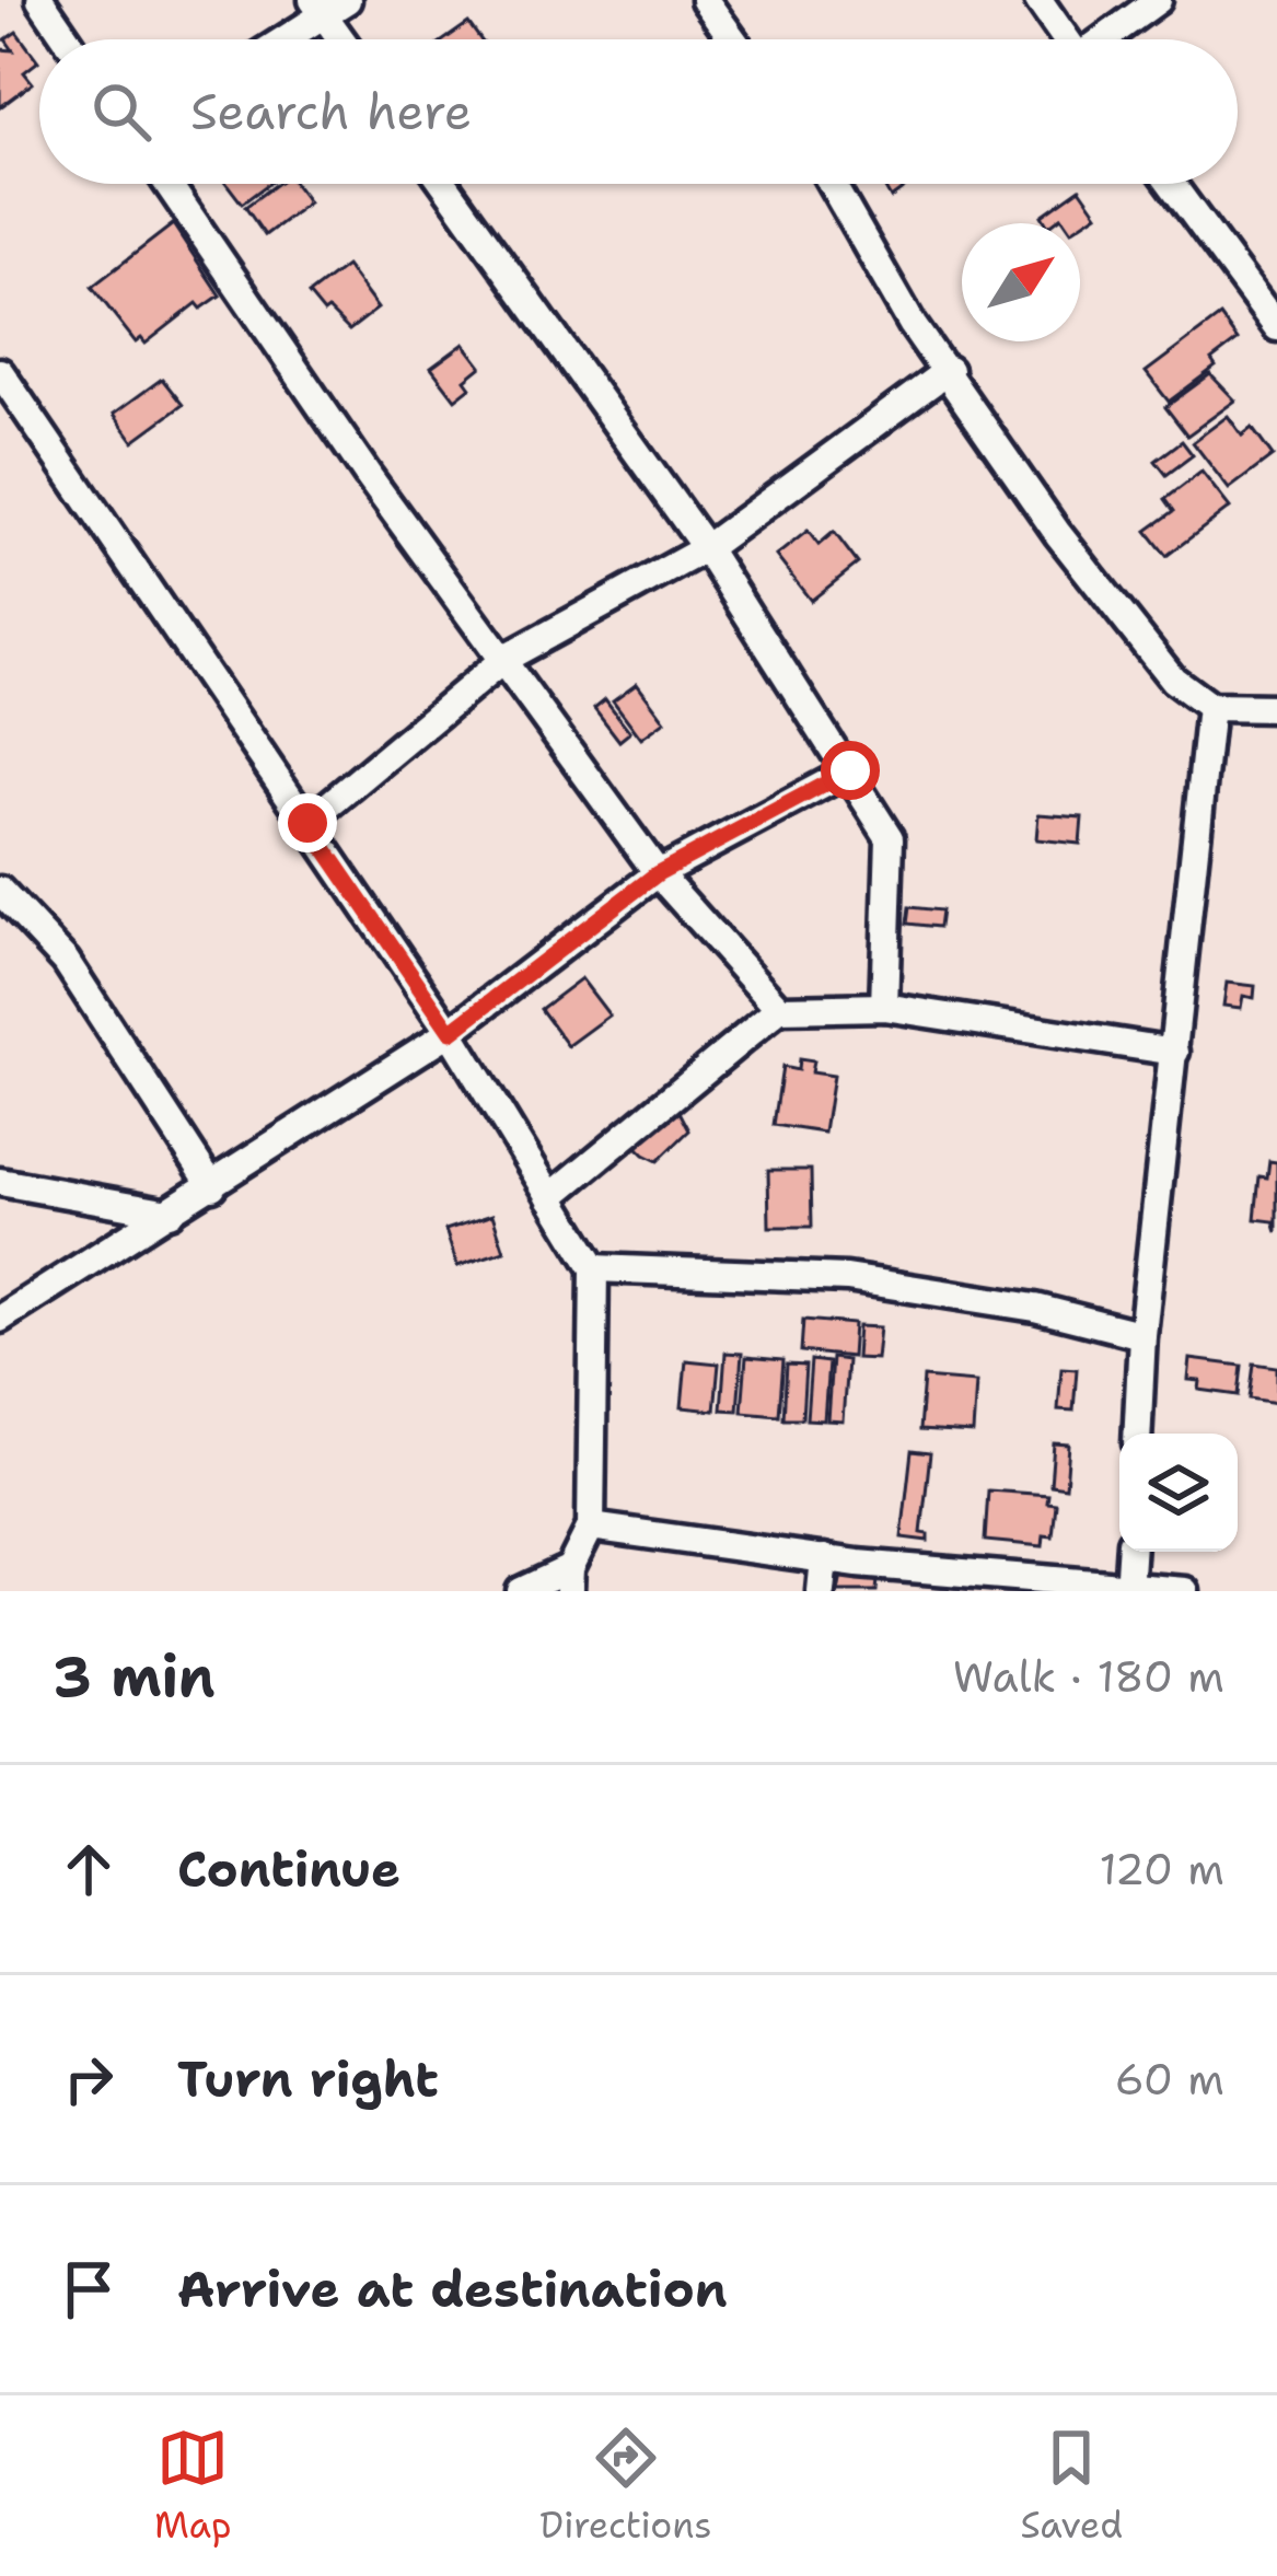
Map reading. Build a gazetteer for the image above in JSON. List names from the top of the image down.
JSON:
{
  "north": "top right",
  "page": {
    "search": "Search here",
    "heading": ["3 min", "Walk · 180 m"],
    "list": [
      ["Continue", "120 m"],
      ["Turn right", "60 m"],
      "Arrive at destination"
    ],
    "nav": ["Map", "Directions", "Saved"]
  }
}
